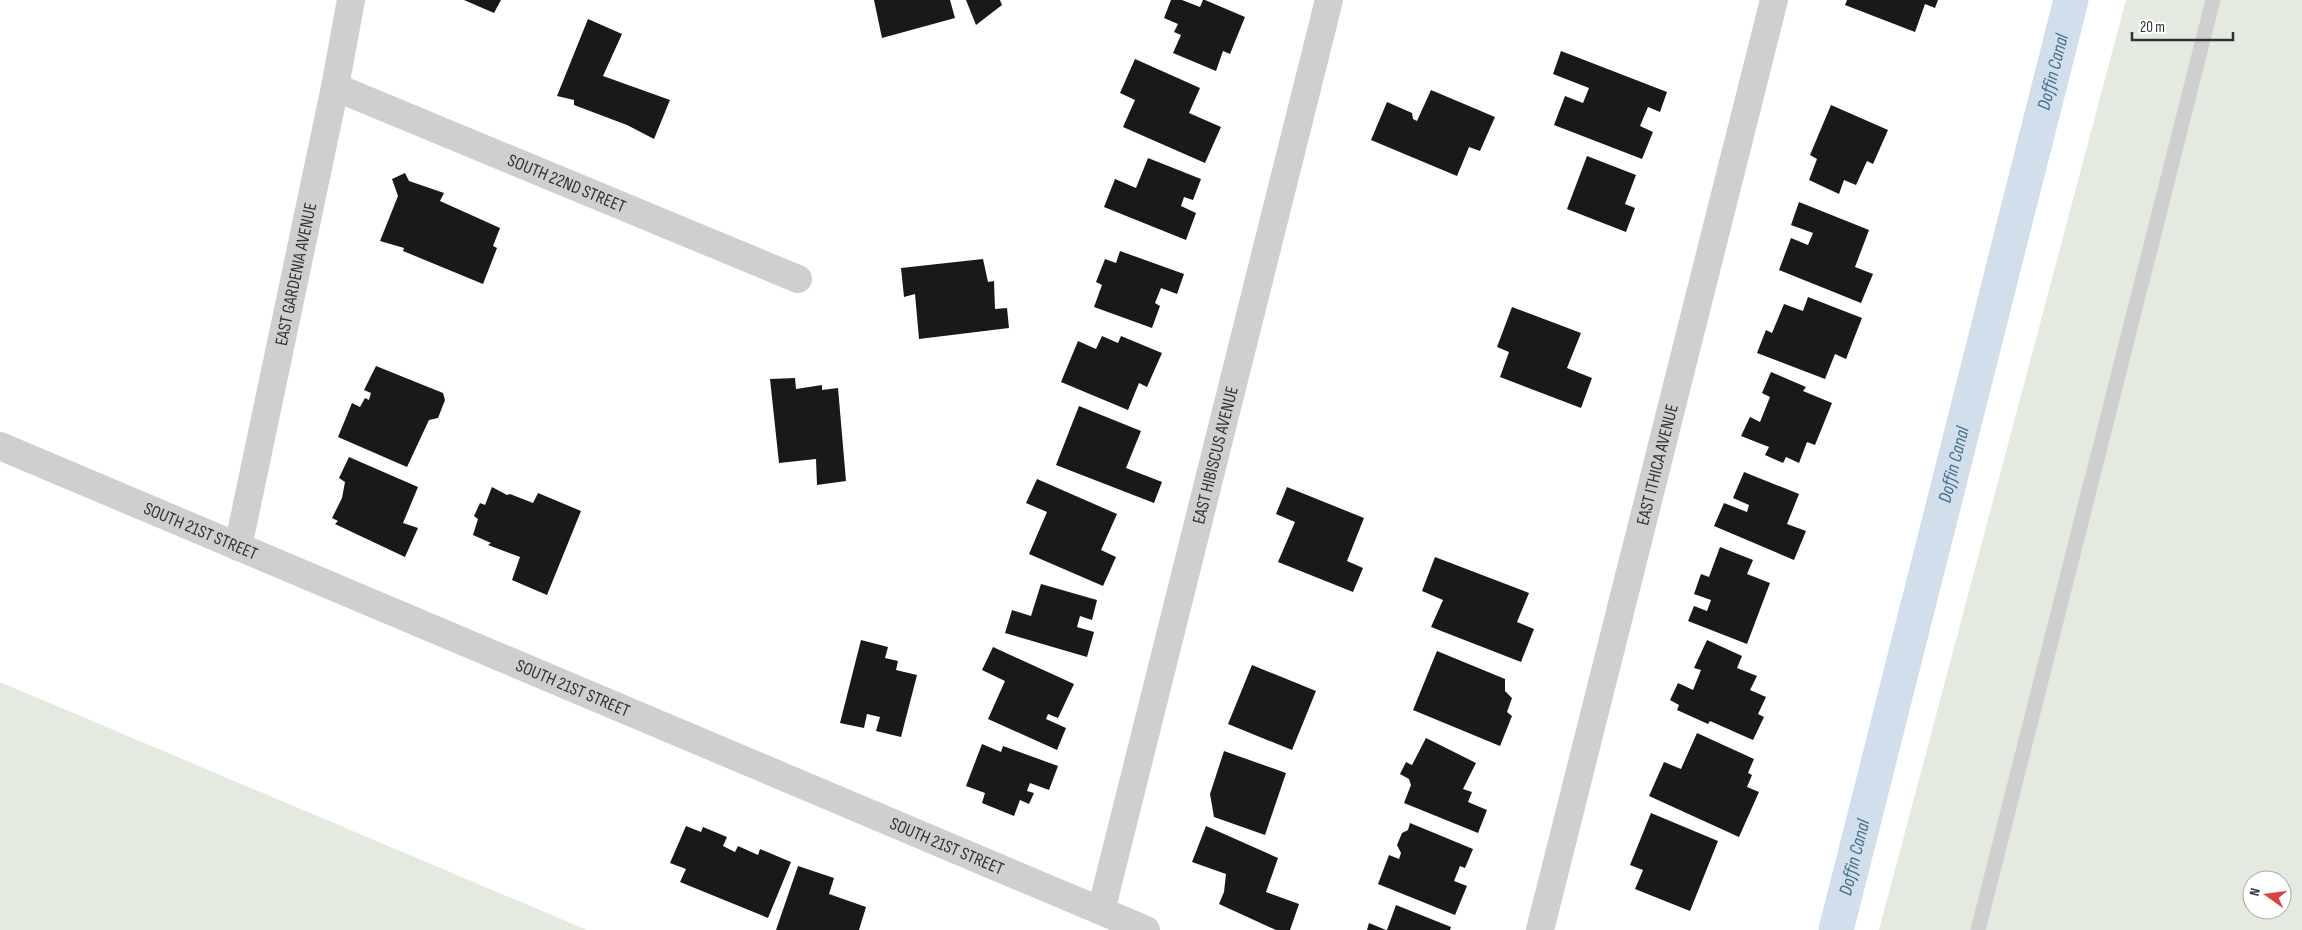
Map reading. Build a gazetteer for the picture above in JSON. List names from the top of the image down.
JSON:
{
  "streets": {
    "street": [
      "SOUTH 22ND STREET",
      "EAST GARDENIA AVENUE",
      "EAST HIBISCUS AVENUE",
      "EAST ITHICA AVENUE",
      "SOUTH 21ST STREET"
    ]
  },
  "crossings": [
    ["SOUTH 22ND STREET", "EAST GARDENIA AVENUE"],
    ["EAST GARDENIA AVENUE", "SOUTH 21ST STREET"],
    ["EAST HIBISCUS AVENUE", "SOUTH 21ST STREET"]
  ],
  "water": ["Doffin Canal"],
  "scale_bar": "20 m",
  "north": "left"
}
